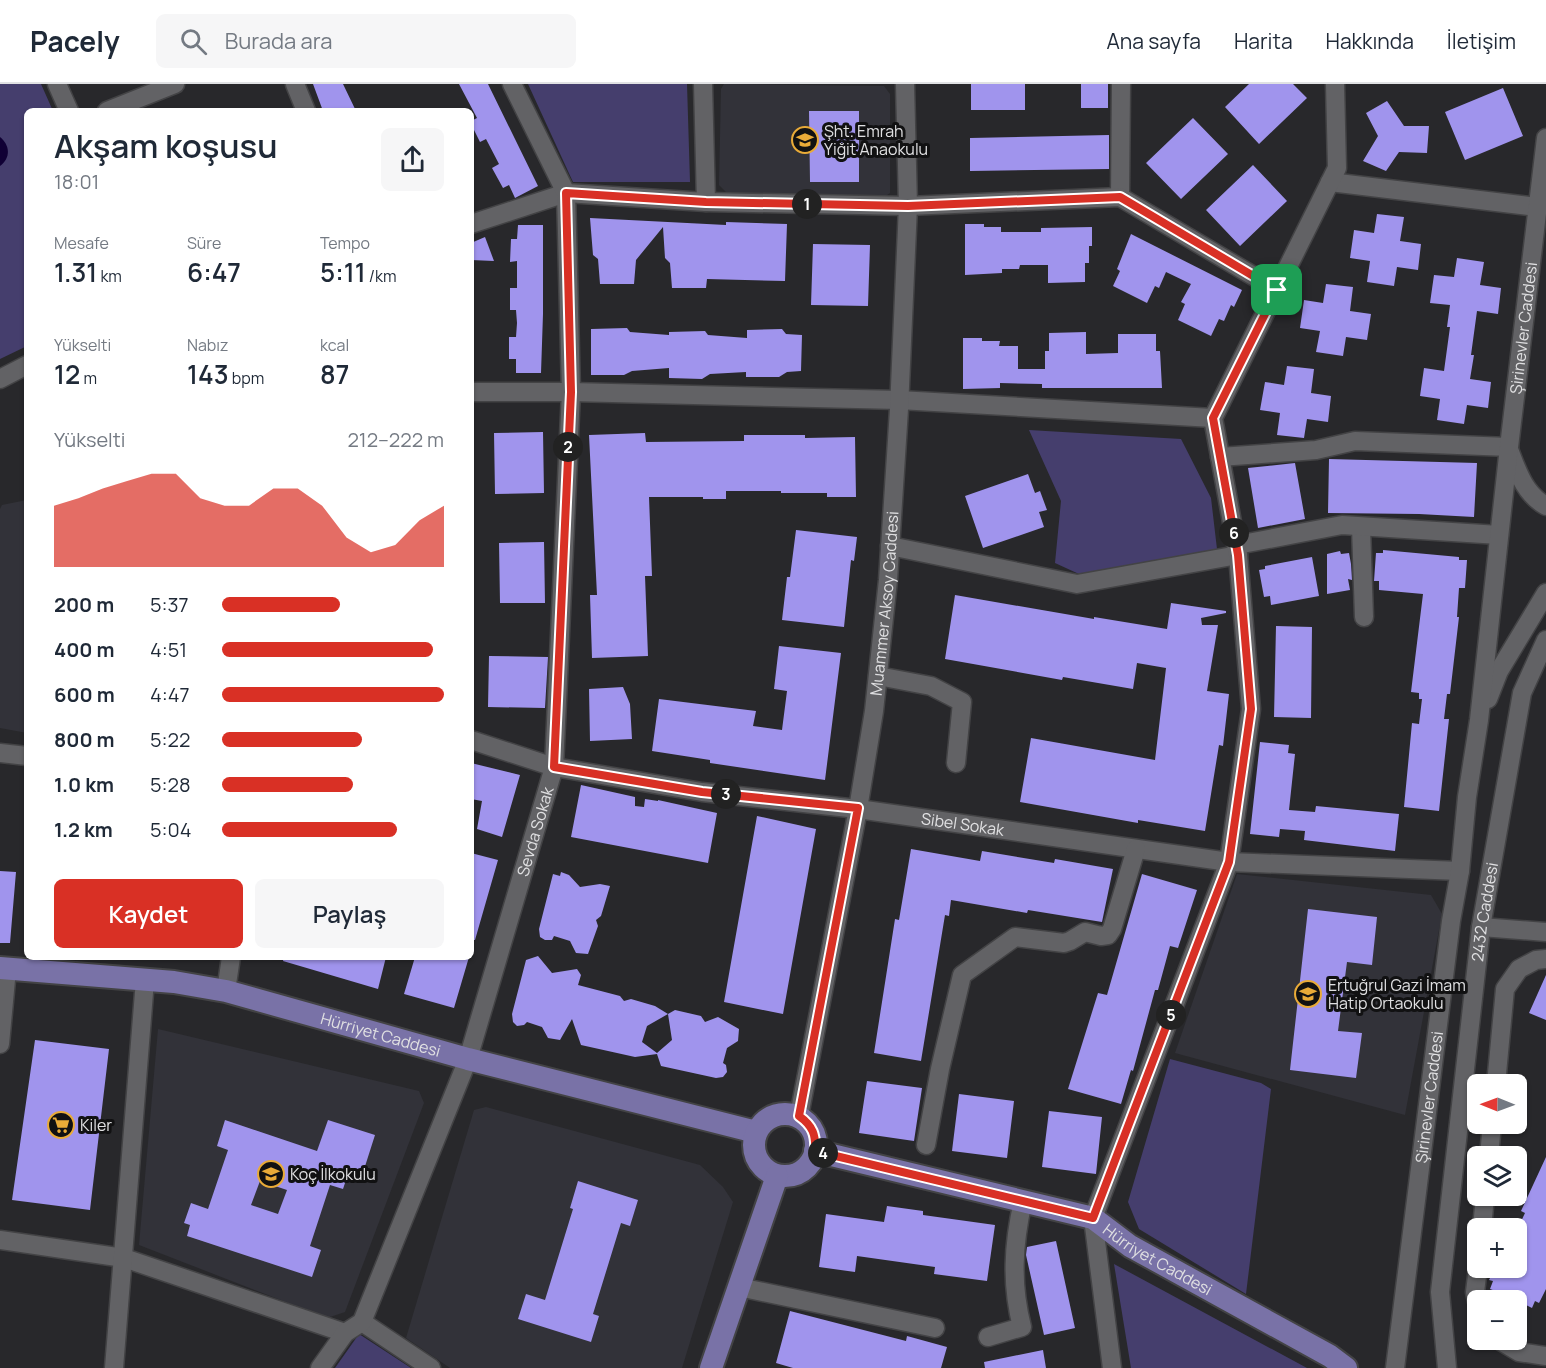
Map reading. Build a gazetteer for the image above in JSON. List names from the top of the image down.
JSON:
{
  "streets": {
    "main road": ["Hürriyet Caddesi"],
    "street": [
      "Şirinevler Caddesi",
      "Muammer Aksoy Caddesi",
      "Sibel Sokak",
      "Sevda Sokak",
      "2432 Caddesi"
    ]
  },
  "crossings": [
    ["Şirinevler Caddesi", "Sibel Sokak"],
    ["Muammer Aksoy Caddesi", "Sibel Sokak"],
    ["Muammer Aksoy Caddesi", "Hürriyet Caddesi"],
    ["Sibel Sokak", "Sevda Sokak"],
    ["Sevda Sokak", "Hürriyet Caddesi"]
  ],
  "places": {
    "school or university": ["Şht. Emrah Yiğit Anaokulu", "Ertuğrul Gazi İmam Hatip Ortaokulu", "Koç İlkokulu"],
    "supermarket": ["Kiler"]
  },
  "north": "left",
  "page": {
    "header": "Pacely",
    "search": "Burada ara",
    "nav": [
      "Ana sayfa",
      "Harita",
      "Hakkında",
      "İletişim"
    ],
    "heading": ["Akşam koşusu", "18:01"],
    "pins": [
      "1",
      "2",
      "6",
      "3",
      "5",
      "4"
    ],
    "stats": [
      ["Mesafe", "1.31 km"],
      ["Süre", "6:47"],
      ["Tempo", "5:11 /km"],
      ["Yükselti", "12 m"],
      ["Nabız", "143 bpm"],
      ["kcal", "87"]
    ],
    "chart": ["Yükselti", "212–222 m"],
    "list": [
      {
        "name": "200 m",
        "note": "5:37"
      },
      {
        "name": "400 m",
        "note": "4:51"
      },
      {
        "name": "600 m",
        "note": "4:47"
      },
      {
        "name": "800 m",
        "note": "5:22"
      },
      {
        "name": "1.0 km",
        "note": "5:28"
      },
      {
        "name": "1.2 km",
        "note": "5:04"
      }
    ],
    "buttons": ["Kaydet", "Paylaş"],
    "map_buttons": ["+", "−"]
  }
}
